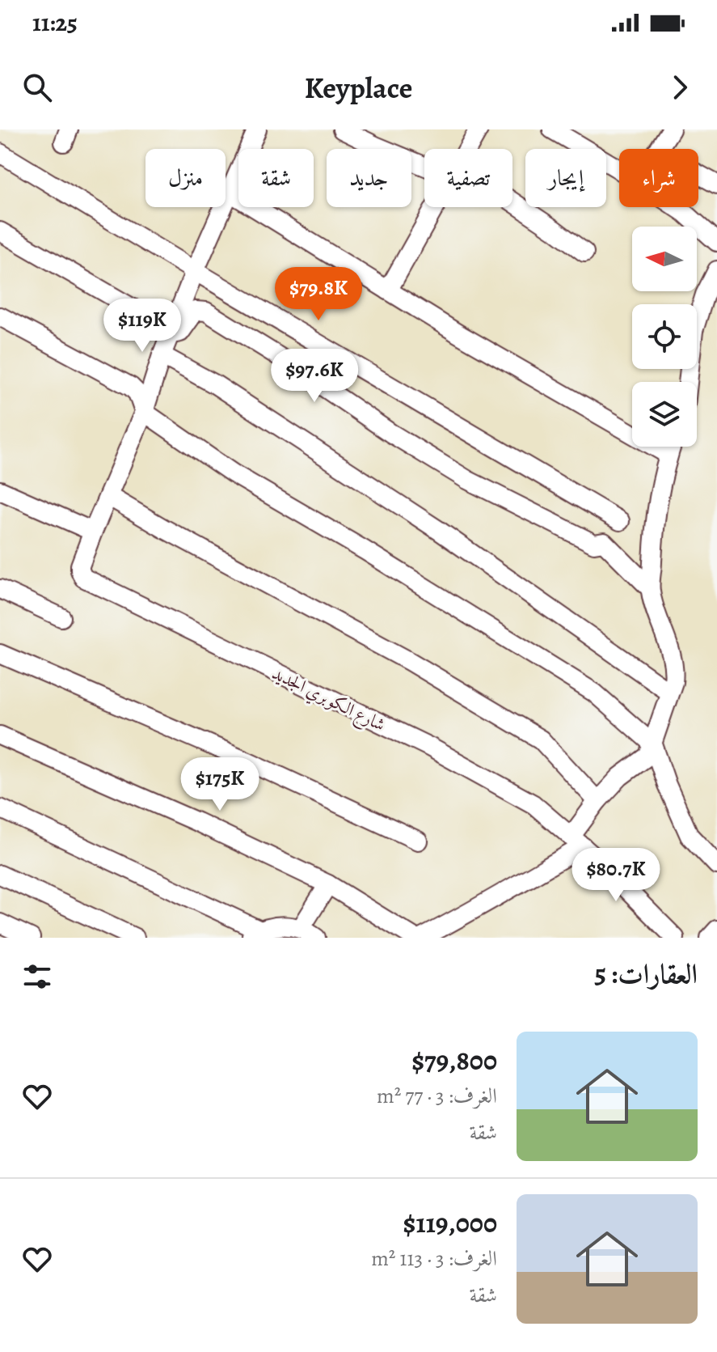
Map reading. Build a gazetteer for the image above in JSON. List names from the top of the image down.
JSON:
{
  "streets": {
    "street": ["شارع الكوبري الجديد"]
  },
  "north": "left",
  "page": {
    "status": "11:25",
    "header": "Keyplace",
    "chip": [
      "شراء",
      "إيجار",
      "تصفية",
      "جديد",
      "شقة",
      "منزل"
    ],
    "price": [
      "$79.8K",
      "$119K",
      "$97.6K",
      "$175K",
      "$80.7K"
    ],
    "heading": "العقارات: 5",
    "list": [
      {
        "name": "$79,800",
        "note": "الغرف: 3 · 77 m² · شقة"
      },
      {
        "name": "$119,000",
        "note": "الغرف: 3 · 113 m² · شقة"
      }
    ]
  }
}
